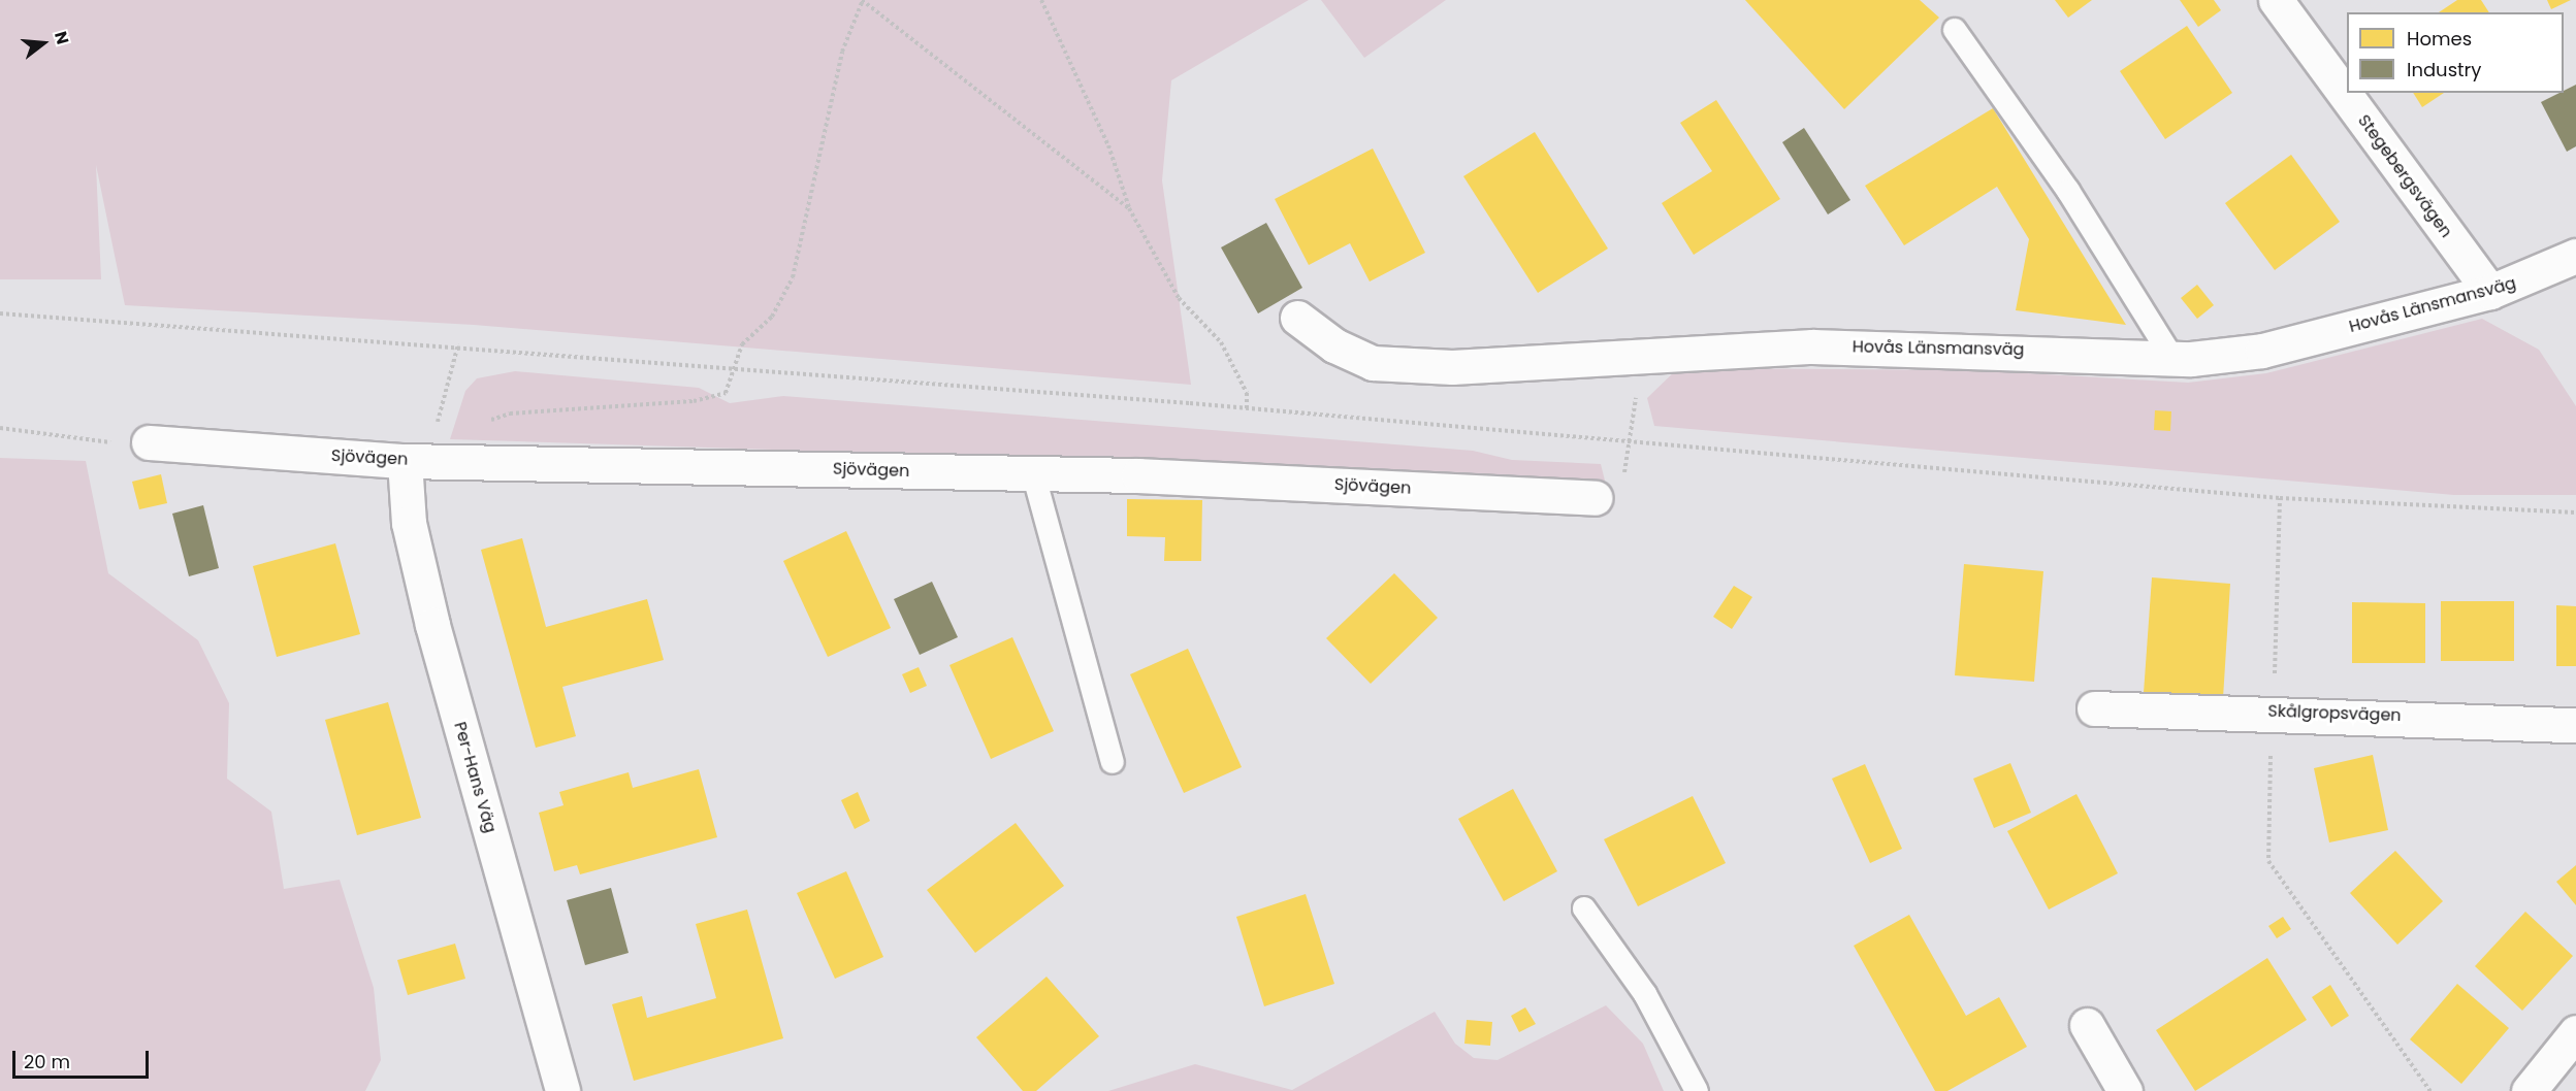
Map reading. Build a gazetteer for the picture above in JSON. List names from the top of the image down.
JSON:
{
  "streets": {
    "street": [
      "Stegebergsvägen",
      "Hovås Länsmansväg",
      "Sjövägen",
      "Skålgropsvägen",
      "Per-Hans Väg"
    ]
  },
  "crossings": [
    ["Stegebergsvägen", "Hovås Länsmansväg"],
    ["Sjövägen", "Per-Hans Väg"]
  ],
  "legend": ["Homes", "Industry"],
  "scale_bar": "20 m",
  "north": "right"
}
